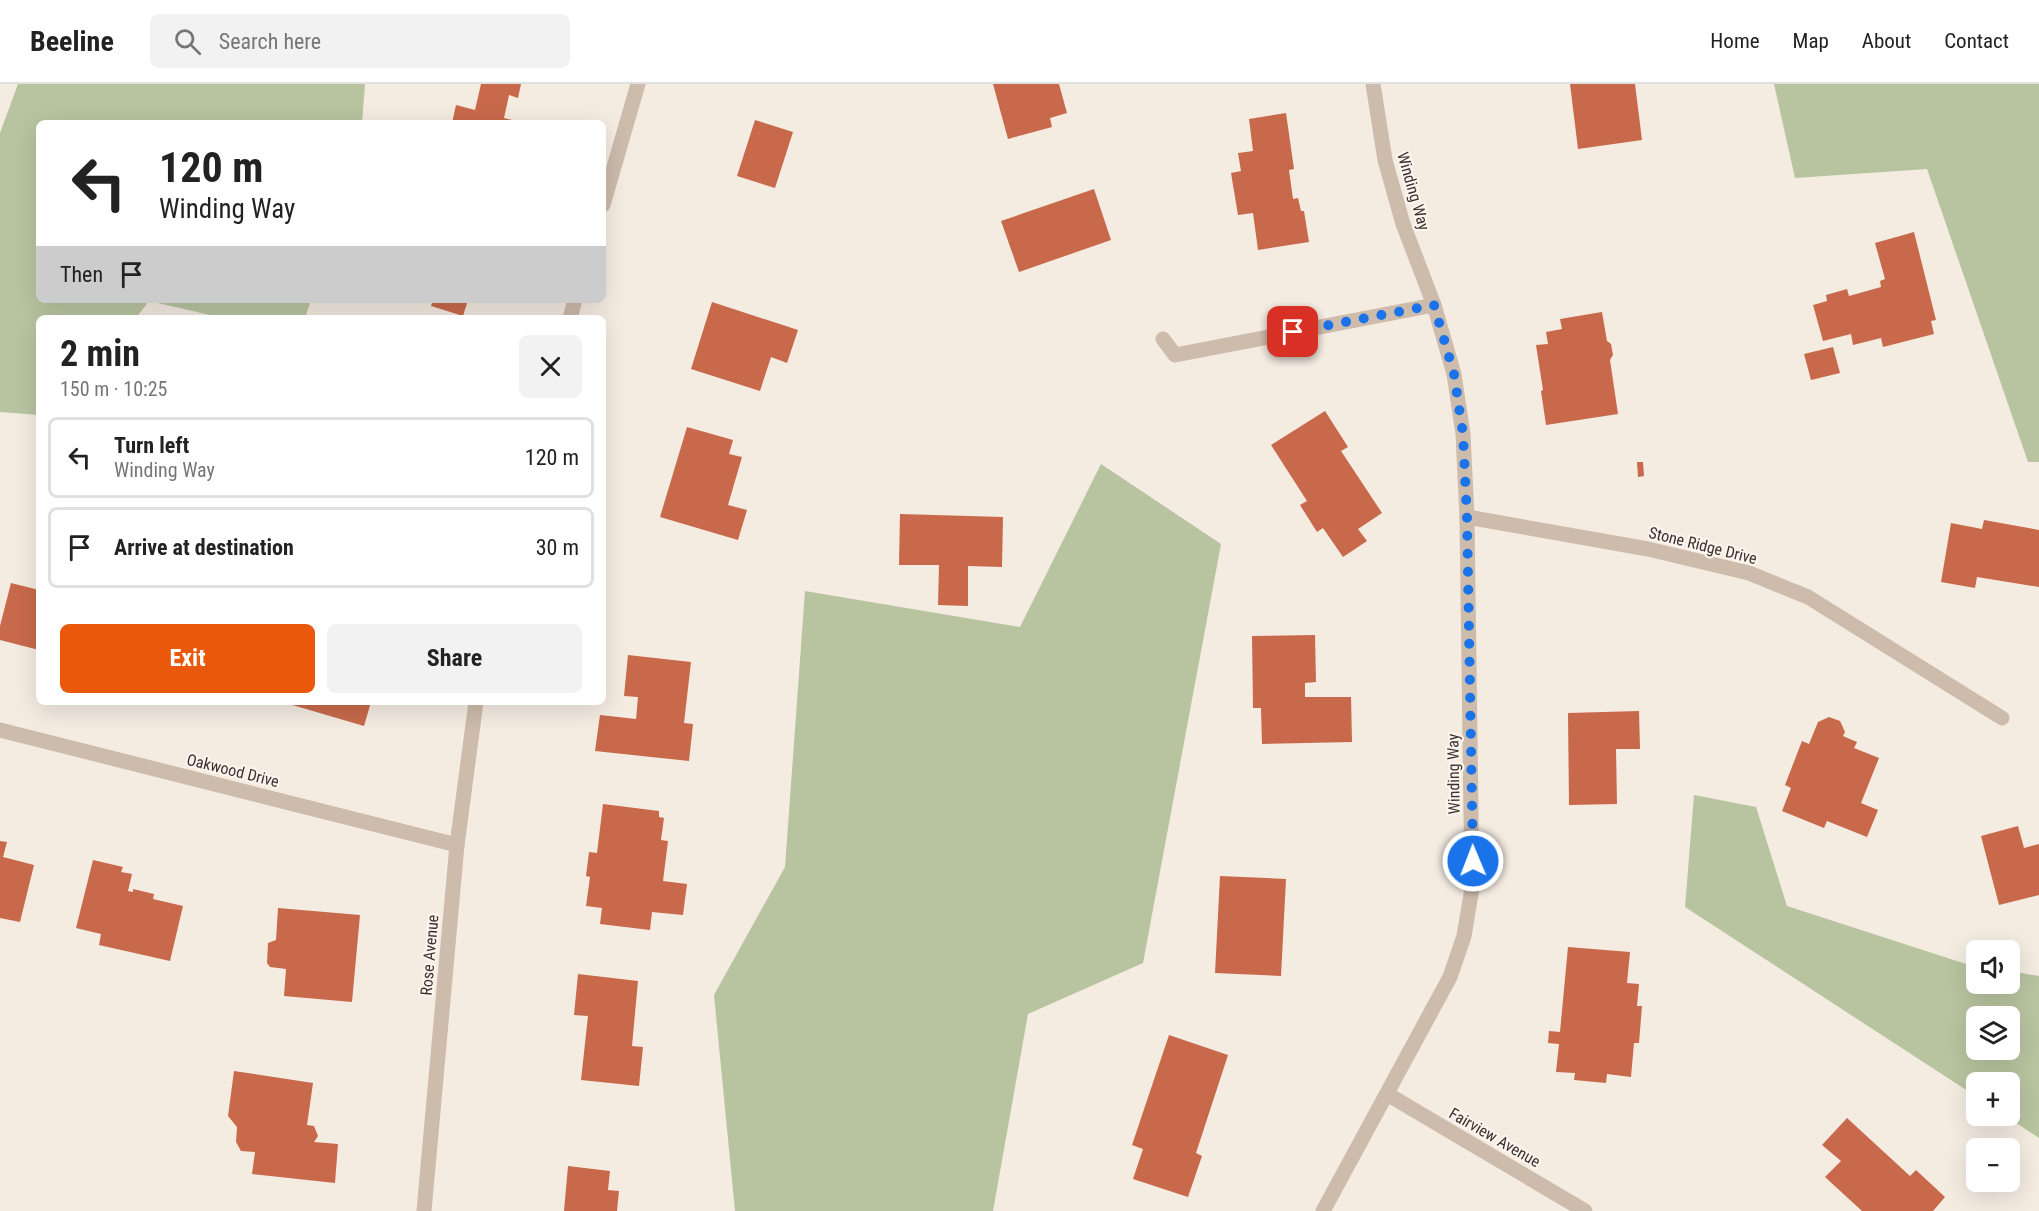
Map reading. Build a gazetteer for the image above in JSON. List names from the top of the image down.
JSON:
{
  "streets": {
    "street": [
      "Winding Way",
      "Stone Ridge Drive",
      "Oakwood Drive",
      "Rose Avenue",
      "Fairview Avenue"
    ]
  },
  "crossings": [
    ["Winding Way", "Stone Ridge Drive"],
    ["Winding Way", "Fairview Avenue"],
    ["Oakwood Drive", "Rose Avenue"]
  ],
  "page": {
    "header": "Beeline",
    "search": "Search here",
    "nav": [
      "Home",
      "Map",
      "About",
      "Contact"
    ],
    "turn": ["120 m", "Winding Way"],
    "then": "Then",
    "heading": ["2 min", "150 m · 10:25"],
    "list": [
      {
        "name": "Turn left",
        "note": "Winding Way",
        "value": "120 m"
      },
      {
        "name": "Arrive at destination",
        "value": "30 m"
      }
    ],
    "buttons": ["Exit", "Share"],
    "map_buttons": ["+", "−"]
  }
}
